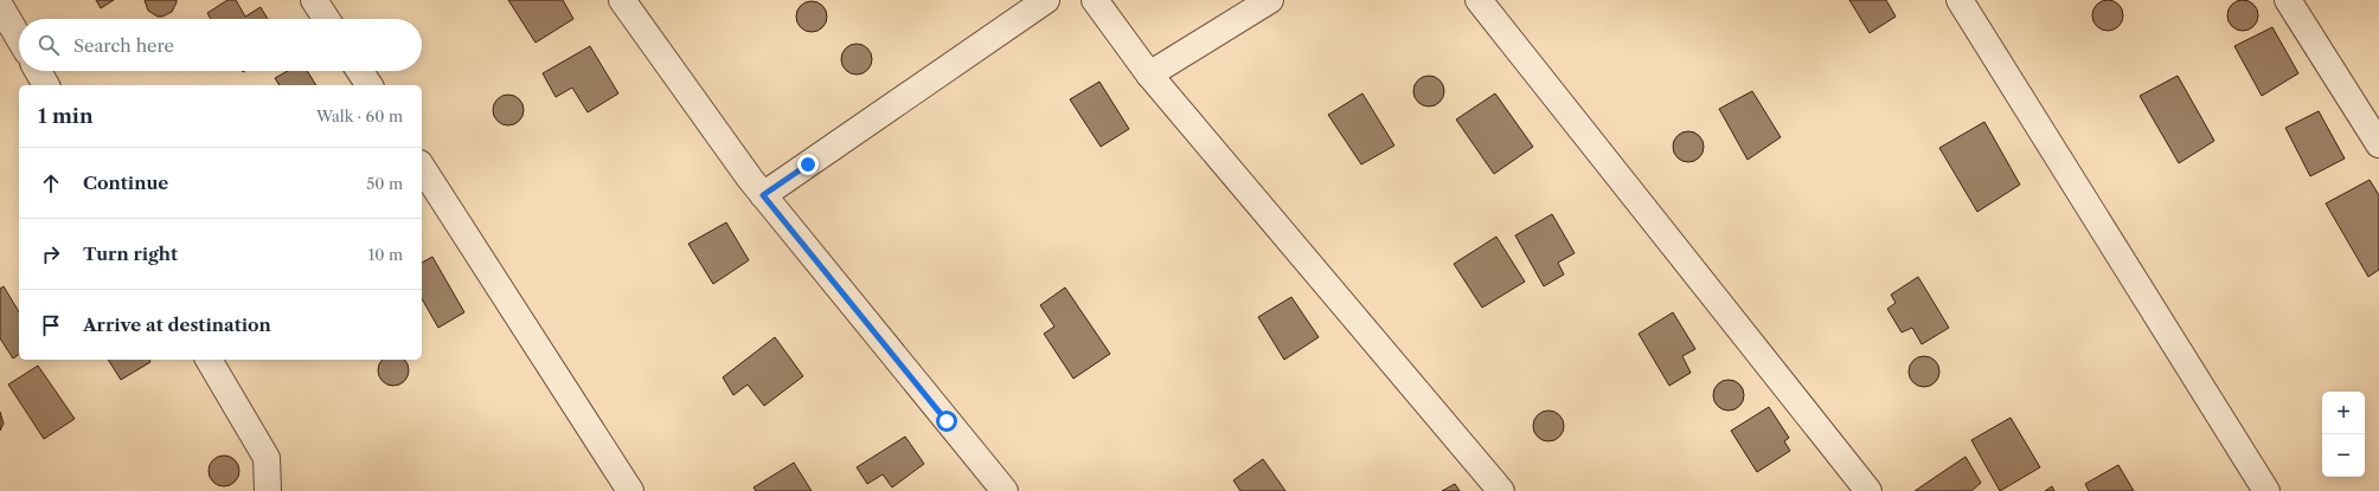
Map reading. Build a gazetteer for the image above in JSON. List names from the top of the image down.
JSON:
{
  "page": {
    "search": "Search here",
    "heading": ["1 min", "Walk · 60 m"],
    "list": [
      ["Continue", "50 m"],
      ["Turn right", "10 m"],
      "Arrive at destination"
    ],
    "map_buttons": ["+", "−"]
  }
}
